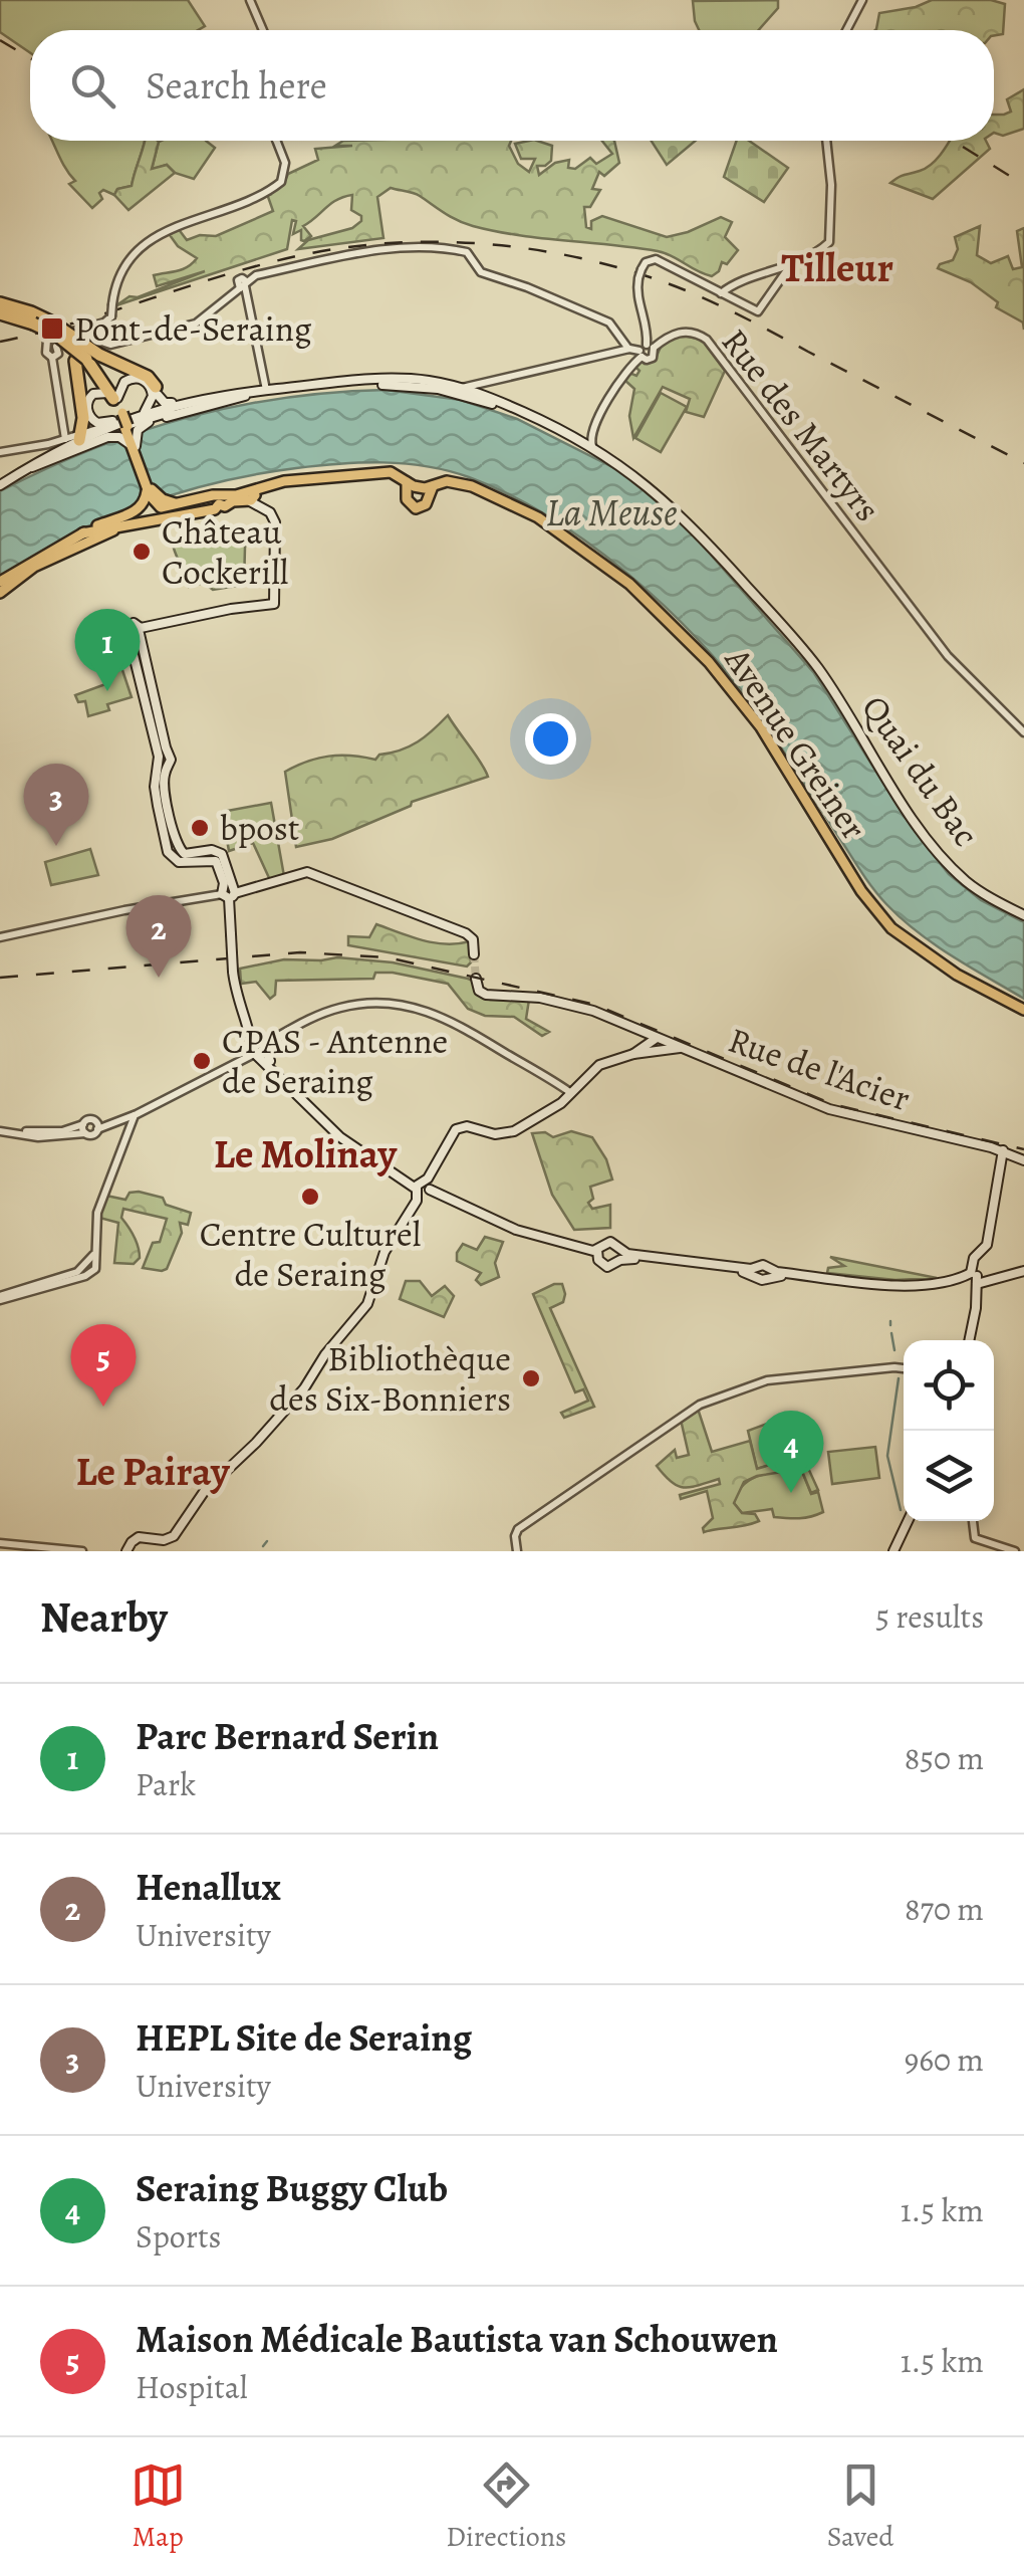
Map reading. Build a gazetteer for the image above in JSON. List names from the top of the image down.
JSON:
{
  "streets": {
    "main road": ["Avenue Greiner", "Quai du Bac", "Rue de l'Acier"],
    "street": ["Rue des Martyrs"]
  },
  "districts": ["Tilleur", "Le Molinay", "Le Pairay"],
  "water": ["La Meuse"],
  "places": {
    "transit": ["Pont-de-Seraing"],
    "other": [
      "Château Cockerill",
      "bpost",
      "CPAS - Antenne de Seraing",
      "Centre Culturel de Seraing",
      "Bibliothèque des Six-Bonniers"
    ]
  },
  "page": {
    "search": "Search here",
    "pins": [
      "1",
      "3",
      "2",
      "5",
      "4"
    ],
    "heading": ["Nearby", "5 results"],
    "list": [
      {
        "mark": "1",
        "name": "Parc Bernard Serin",
        "note": "Park",
        "value": "850 m"
      },
      {
        "mark": "2",
        "name": "Henallux",
        "note": "University",
        "value": "870 m"
      },
      {
        "mark": "3",
        "name": "HEPL Site de Seraing",
        "note": "University",
        "value": "960 m"
      },
      {
        "mark": "4",
        "name": "Seraing Buggy Club",
        "note": "Sports",
        "value": "1.5 km"
      },
      {
        "mark": "5",
        "name": "Maison Médicale Bautista van Schouwen",
        "note": "Hospital",
        "value": "1.5 km"
      }
    ],
    "nav": ["Map", "Directions", "Saved"]
  }
}
